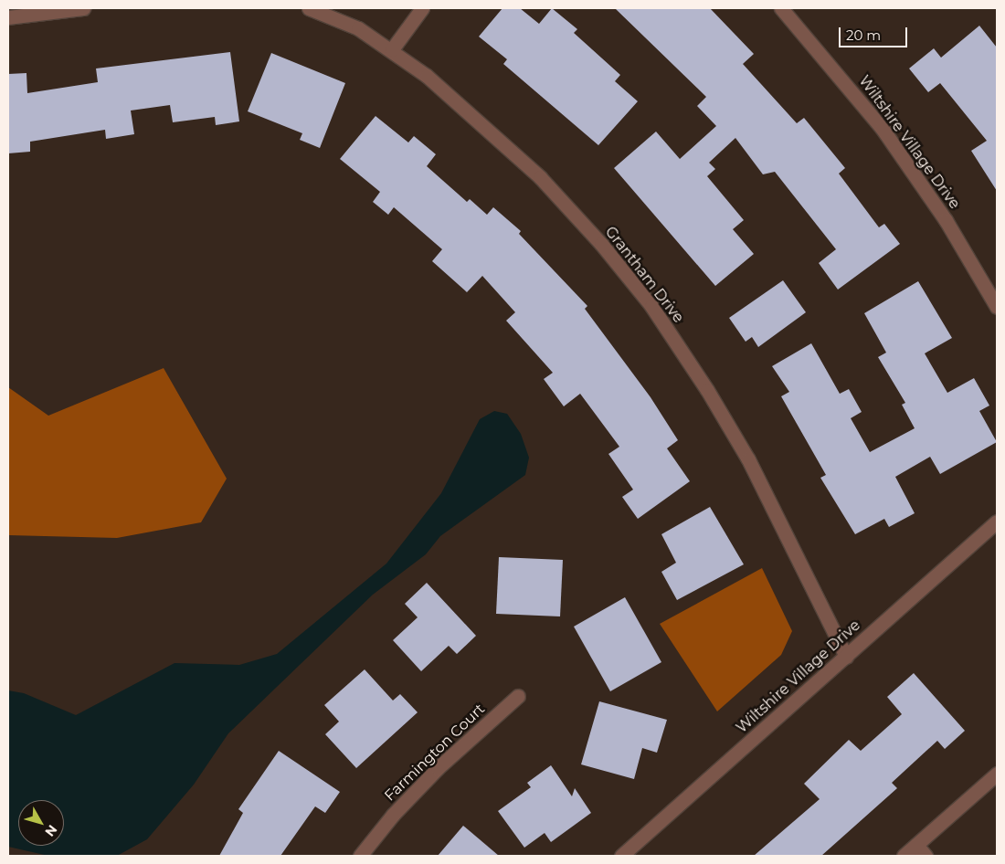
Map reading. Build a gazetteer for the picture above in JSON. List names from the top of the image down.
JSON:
{
  "streets": {
    "street": ["Wiltshire Village Drive", "Grantham Drive", "Farmington Court"]
  },
  "crossings": [
    ["Wiltshire Village Drive", "Grantham Drive"]
  ],
  "scale_bar": "20 m",
  "north": "bottom right"
}
